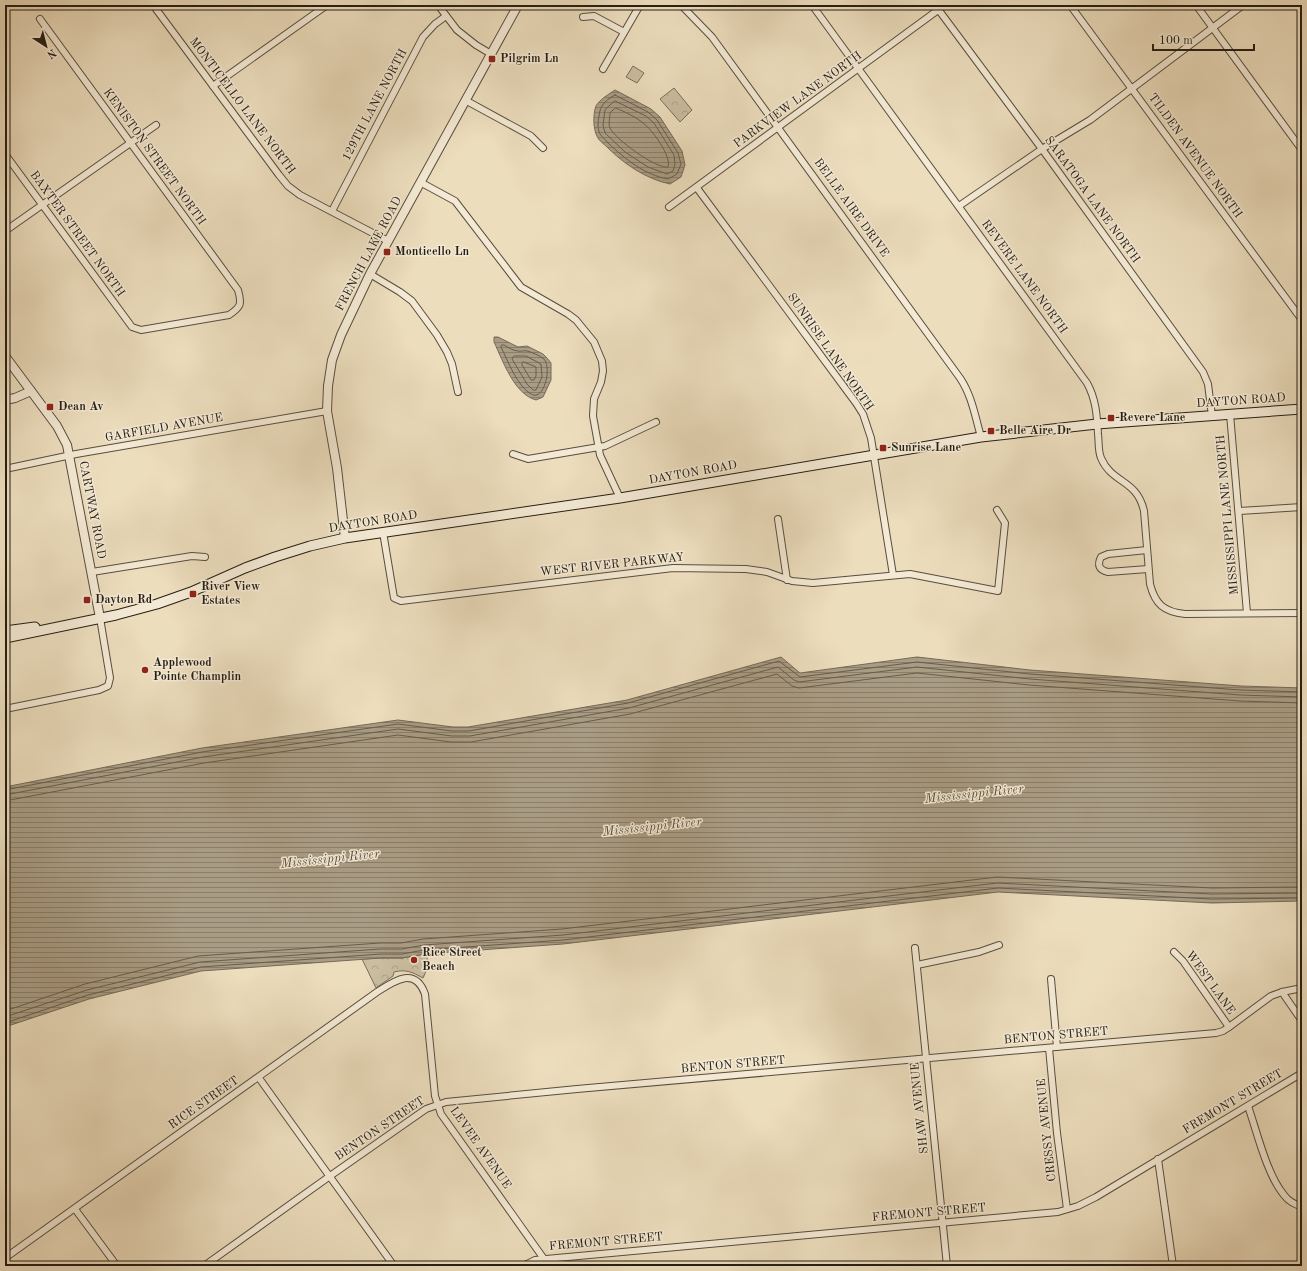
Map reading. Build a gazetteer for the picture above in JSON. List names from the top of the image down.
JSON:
{
  "streets": {
    "main road": ["DAYTON ROAD"],
    "street": [
      "PARKVIEW LANE NORTH",
      "129TH LANE NORTH",
      "MONTICELLO LANE NORTH",
      "TILDEN AVENUE NORTH",
      "KENISTON STREET NORTH",
      "SARATOGA LANE NORTH",
      "BELLE AIRE DRIVE",
      "BAXTER STREET NORTH",
      "FRENCH LAKE ROAD",
      "REVERE LANE NORTH",
      "SUNRISE LANE NORTH",
      "GARFIELD AVENUE",
      "CARTWAY ROAD",
      "MISSISSIPPI LANE NORTH",
      "WEST RIVER PARKWAY",
      "WEST LANE",
      "BENTON STREET",
      "FREMONT STREET",
      "RICE STREET",
      "SHAW AVENUE",
      "CRESSY AVENUE",
      "LEVEE AVENUE"
    ]
  },
  "crossings": [
    ["PARKVIEW LANE NORTH", "SARATOGA LANE NORTH"],
    ["PARKVIEW LANE NORTH", "BELLE AIRE DRIVE"],
    ["PARKVIEW LANE NORTH", "REVERE LANE NORTH"],
    ["PARKVIEW LANE NORTH", "SUNRISE LANE NORTH"],
    ["129TH LANE NORTH", "MONTICELLO LANE NORTH"],
    ["MONTICELLO LANE NORTH", "FRENCH LAKE ROAD"],
    ["KENISTON STREET NORTH", "BAXTER STREET NORTH"],
    ["SARATOGA LANE NORTH", "DAYTON ROAD"],
    ["BELLE AIRE DRIVE", "DAYTON ROAD"],
    ["FRENCH LAKE ROAD", "DAYTON ROAD"],
    ["FRENCH LAKE ROAD", "GARFIELD AVENUE"],
    ["REVERE LANE NORTH", "DAYTON ROAD"],
    ["REVERE LANE NORTH", "MISSISSIPPI LANE NORTH"],
    ["SUNRISE LANE NORTH", "DAYTON ROAD"],
    ["SUNRISE LANE NORTH", "WEST RIVER PARKWAY"],
    ["DAYTON ROAD", "CARTWAY ROAD"],
    ["DAYTON ROAD", "MISSISSIPPI LANE NORTH"],
    ["DAYTON ROAD", "WEST RIVER PARKWAY"],
    ["GARFIELD AVENUE", "CARTWAY ROAD"],
    ["WEST LANE", "BENTON STREET"],
    ["BENTON STREET", "SHAW AVENUE"],
    ["BENTON STREET", "CRESSY AVENUE"],
    ["BENTON STREET", "LEVEE AVENUE"],
    ["FREMONT STREET", "SHAW AVENUE"],
    ["FREMONT STREET", "CRESSY AVENUE"],
    ["FREMONT STREET", "LEVEE AVENUE"],
    ["RICE STREET", "LEVEE AVENUE"]
  ],
  "water": ["Mississippi River"],
  "places": {
    "transit": [
      "Pilgrim Ln",
      "Monticello Ln",
      "Dean Av",
      "Revere Lane",
      "Belle Aire Dr",
      "Sunrise Lane",
      "River View Estates",
      "Dayton Rd"
    ],
    "other": ["Applewood Pointe Champlin", "Rice Street Beach"]
  },
  "scale_bar": "100 m",
  "north": "bottom right"
}
